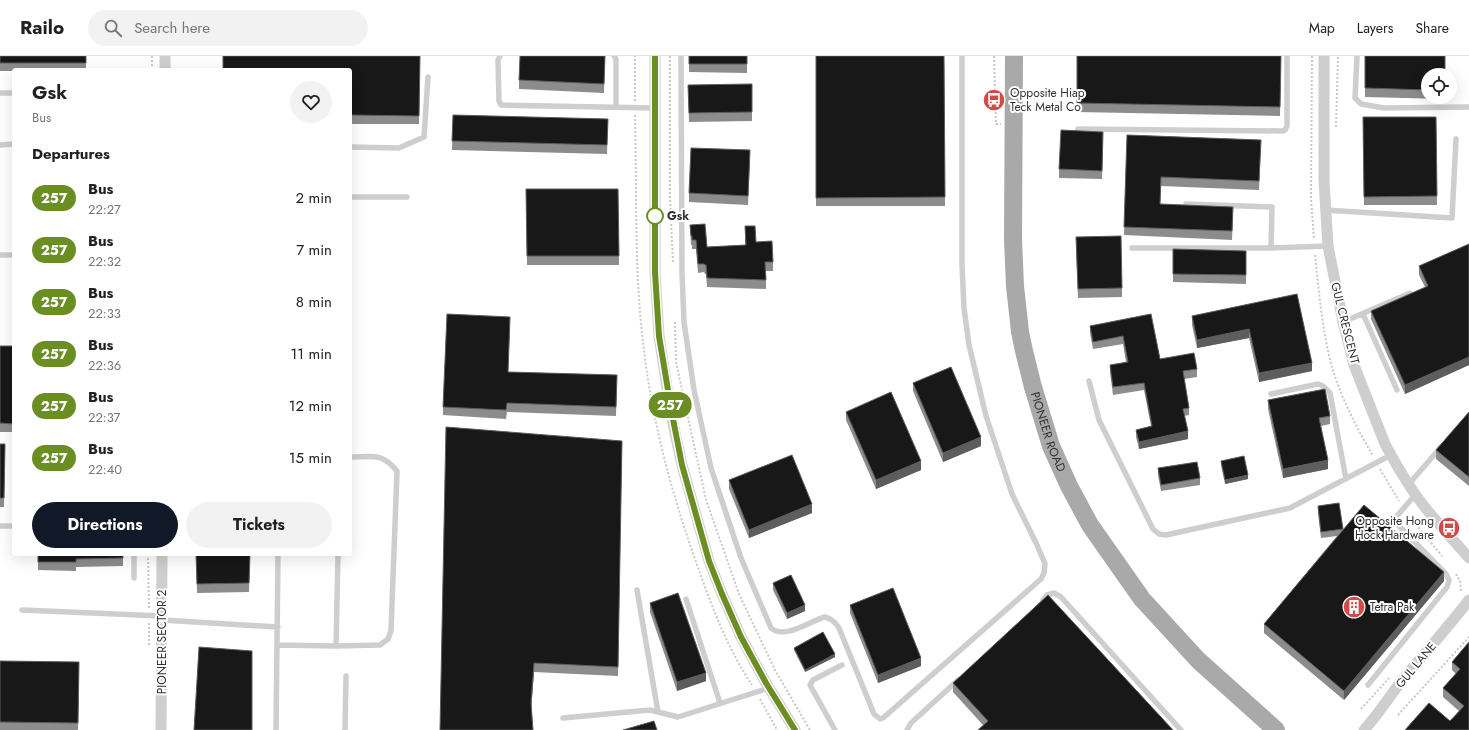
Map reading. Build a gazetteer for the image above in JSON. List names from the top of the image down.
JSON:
{
  "streets": {
    "main road": ["PIONEER ROAD"],
    "street": ["GUL CRESCENT", "PIONEER SECTOR 2", "GUL LANE"]
  },
  "places": {
    "bus stop": ["Opposite Hiap Teck Metal Co", "Opposite Hong Hock Hardware"],
    "other": ["Gsk"],
    "building": ["Tetra Pak"]
  },
  "lines": ["bus line 257"],
  "page": {
    "header": "Railo",
    "search": "Search here",
    "nav": ["Map", "Layers", "Share"],
    "on_map": "257",
    "heading": [
      ["Gsk", "Bus"],
      "Departures"
    ],
    "list": [
      {
        "mark": "257",
        "name": "Bus",
        "note": "22:27",
        "value": "2 min"
      },
      {
        "mark": "257",
        "name": "Bus",
        "note": "22:32",
        "value": "7 min"
      },
      {
        "mark": "257",
        "name": "Bus",
        "note": "22:33",
        "value": "8 min"
      },
      {
        "mark": "257",
        "name": "Bus",
        "note": "22:36",
        "value": "11 min"
      },
      {
        "mark": "257",
        "name": "Bus",
        "note": "22:37",
        "value": "12 min"
      },
      {
        "mark": "257",
        "name": "Bus",
        "note": "22:40",
        "value": "15 min"
      }
    ],
    "buttons": ["Directions", "Tickets"]
  }
}
